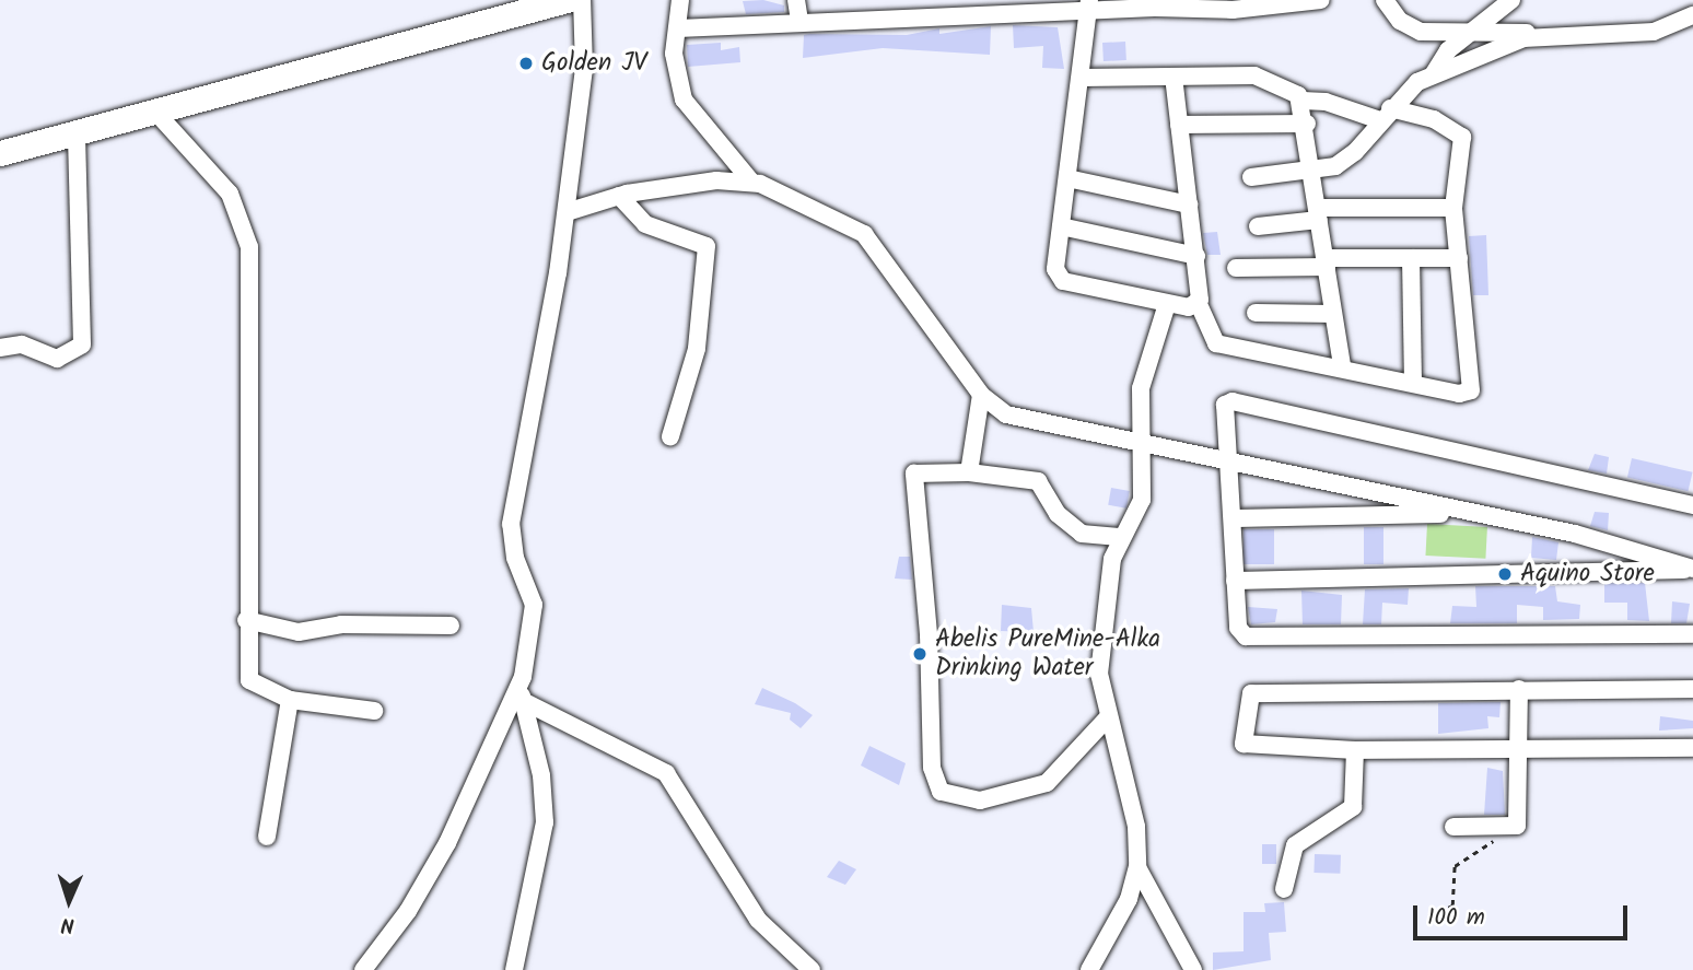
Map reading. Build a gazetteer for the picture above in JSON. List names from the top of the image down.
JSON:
{
  "places": ["Golden JV", "Aquino Store", "Abelis PureMine-Alka Drinking Water"],
  "scale_bar": "100 m",
  "north": "bottom"
}
